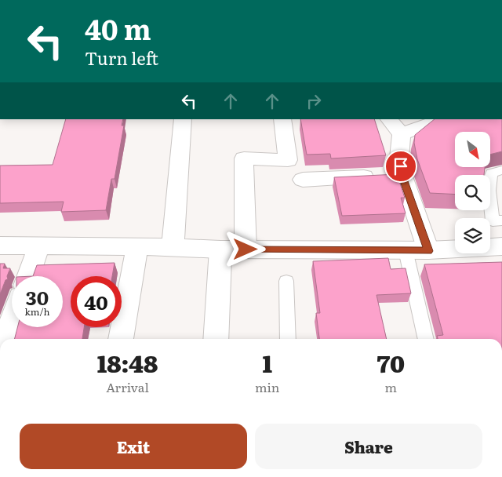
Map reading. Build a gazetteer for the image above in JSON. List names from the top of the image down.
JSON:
{
  "north": "bottom right",
  "page": {
    "turn": ["40 m", "Turn left"],
    "speed": "30 km/h",
    "limit": "40",
    "eta": [
      "18:48",
      "Arrival",
      "1",
      "min",
      "70",
      "m"
    ],
    "buttons": ["Exit", "Share"]
  }
}
